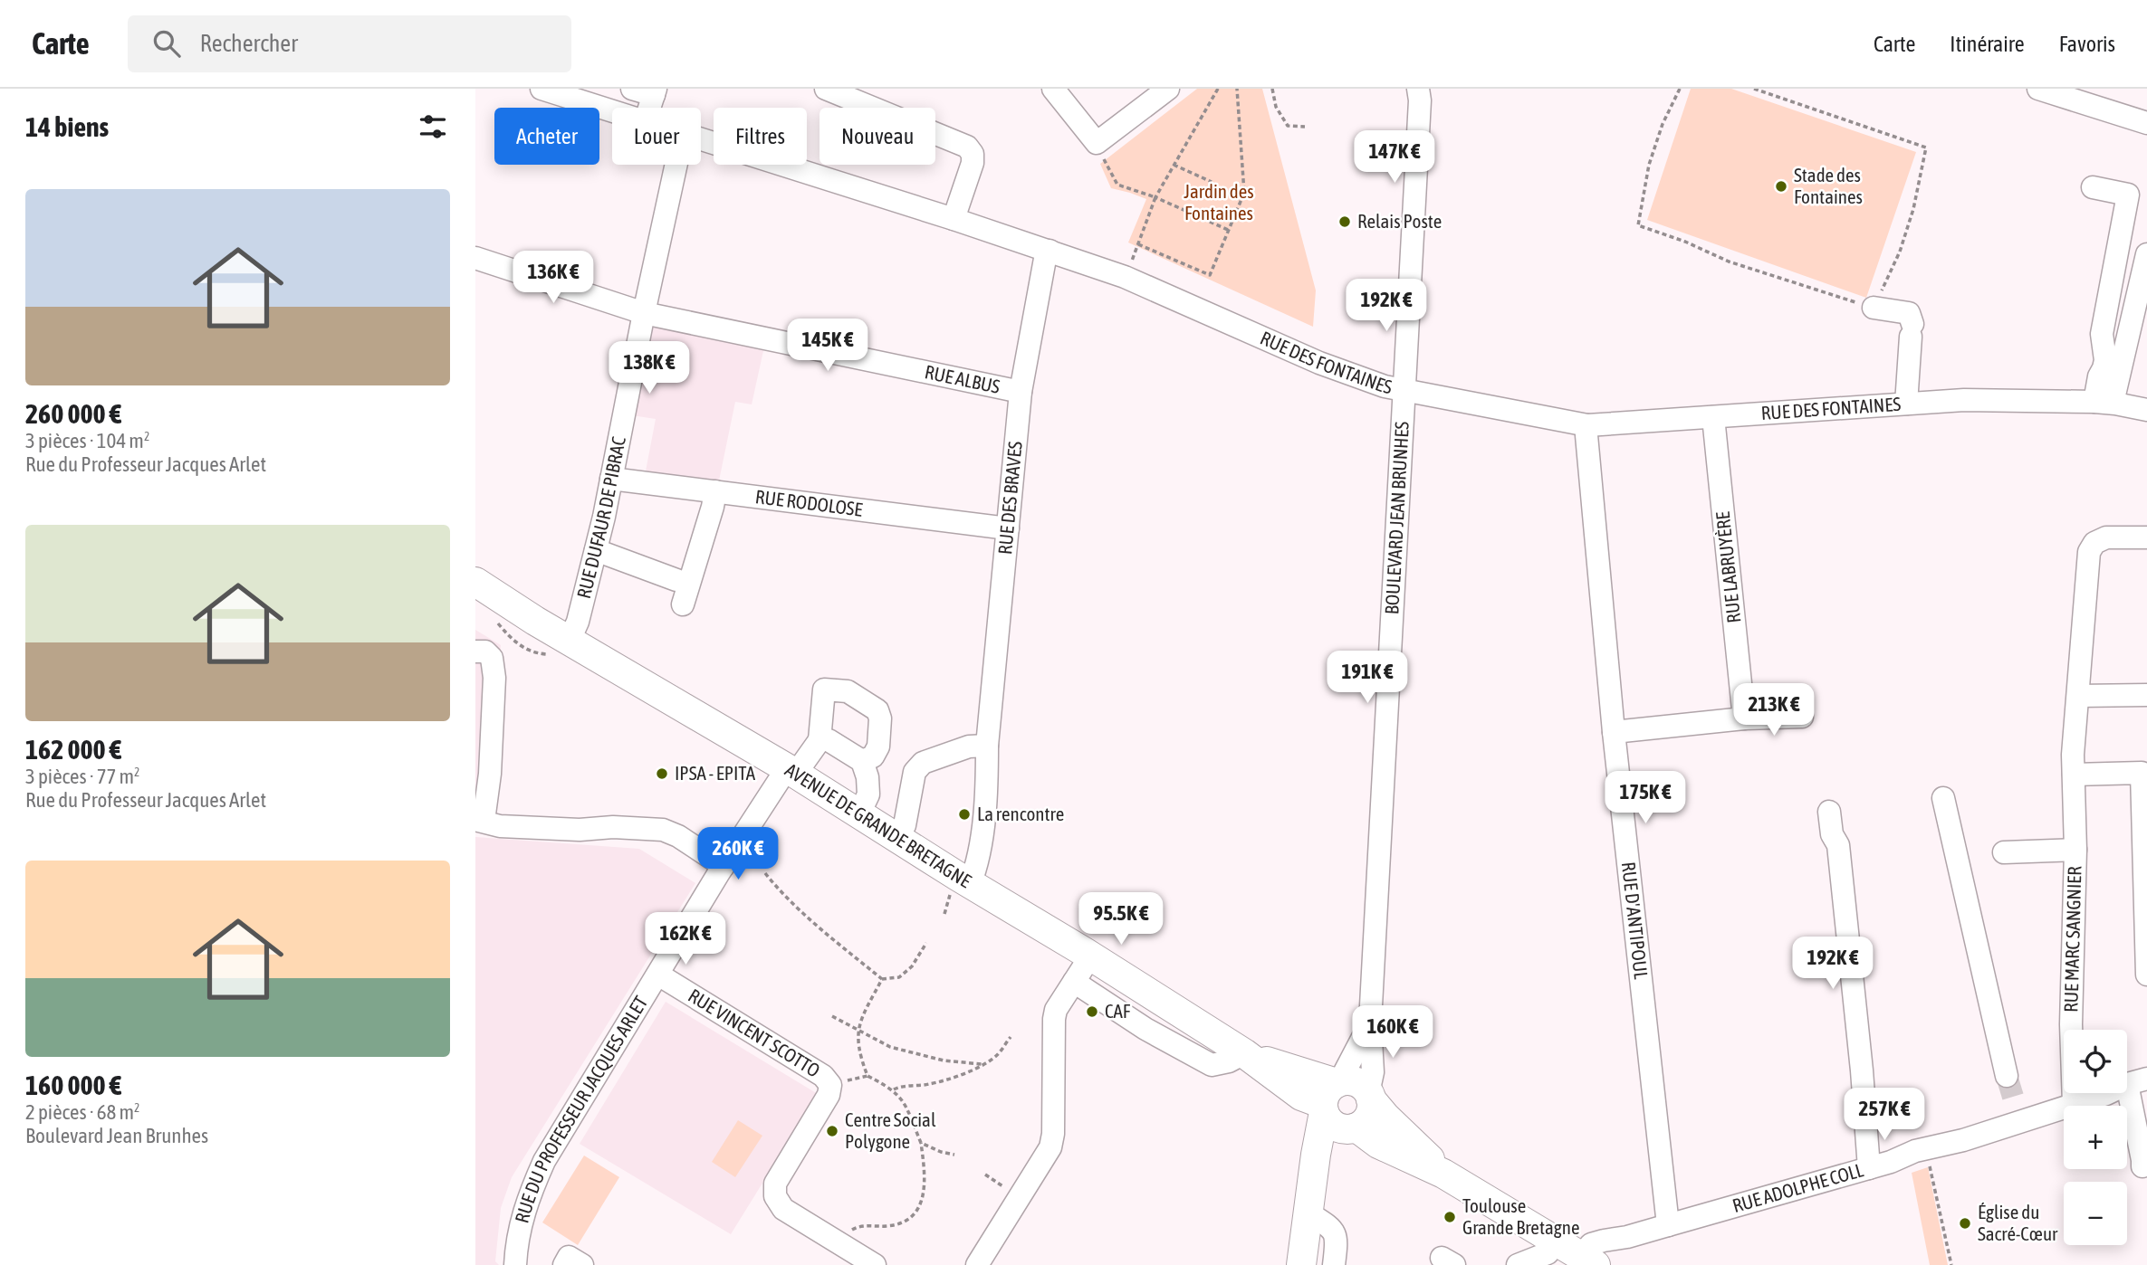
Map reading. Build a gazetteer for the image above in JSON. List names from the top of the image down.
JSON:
{
  "streets": {
    "main road": ["AVENUE DE GRANDE BRETAGNE"],
    "street": [
      "RUE DES FONTAINES",
      "RUE ALBUS",
      "RUE DES BRAVES",
      "RUE RODOLOSE",
      "RUE DUFAUR DE PIBRAC",
      "BOULEVARD JEAN BRUNHES",
      "RUE LABRUYÈRE",
      "RUE D'ANTIPOUL",
      "RUE MARC SANGNIER",
      "RUE VINCENT SCOTTO",
      "RUE DU PROFESSEUR JACQUES ARLET",
      "RUE ADOLPHE COLL"
    ]
  },
  "crossings": [
    ["RUE DES FONTAINES", "RUE DES BRAVES"],
    ["RUE DES FONTAINES", "BOULEVARD JEAN BRUNHES"],
    ["RUE DES FONTAINES", "RUE LABRUYÈRE"],
    ["RUE DES FONTAINES", "RUE D'ANTIPOUL"],
    ["RUE ALBUS", "RUE DES BRAVES"],
    ["RUE ALBUS", "RUE DUFAUR DE PIBRAC"],
    ["RUE DES BRAVES", "RUE RODOLOSE"],
    ["RUE DES BRAVES", "AVENUE DE GRANDE BRETAGNE"],
    ["RUE RODOLOSE", "RUE DUFAUR DE PIBRAC"],
    ["RUE DUFAUR DE PIBRAC", "AVENUE DE GRANDE BRETAGNE"],
    ["BOULEVARD JEAN BRUNHES", "AVENUE DE GRANDE BRETAGNE"],
    ["AVENUE DE GRANDE BRETAGNE", "RUE DU PROFESSEUR JACQUES ARLET"],
    ["RUE D'ANTIPOUL", "RUE ADOLPHE COLL"],
    ["RUE MARC SANGNIER", "RUE ADOLPHE COLL"],
    ["RUE VINCENT SCOTTO", "RUE DU PROFESSEUR JACQUES ARLET"]
  ],
  "parks": ["Jardin des Fontaines"],
  "places": [
    "Stade des Fontaines",
    "Relais Poste",
    "IPSA - EPITA",
    "La rencontre",
    "CAF",
    "Centre Social Polygone",
    "Toulouse Grande Bretagne",
    "Église du Sacré-Cœur"
  ],
  "page": {
    "header": "Carte",
    "search": "Rechercher",
    "nav": ["Carte", "Itinéraire", "Favoris"],
    "heading": "14 biens",
    "chip": [
      "Acheter",
      "Louer",
      "Filtres",
      "Nouveau"
    ],
    "price": [
      "147K €",
      "136K €",
      "192K €",
      "145K €",
      "138K €",
      "191K €",
      "213K €",
      "175K €",
      "260K €",
      "95.5K €",
      "162K €",
      "192K €",
      "160K €",
      "257K €"
    ],
    "list": [
      {
        "name": "260 000 €",
        "note": "3 pièces · 104 m² · Rue du Professeur Jacques Arlet"
      },
      {
        "name": "162 000 €",
        "note": "3 pièces · 77 m² · Rue du Professeur Jacques Arlet"
      },
      {
        "name": "160 000 €",
        "note": "2 pièces · 68 m² · Boulevard Jean Brunhes"
      }
    ],
    "map_buttons": ["+", "−"]
  }
}
